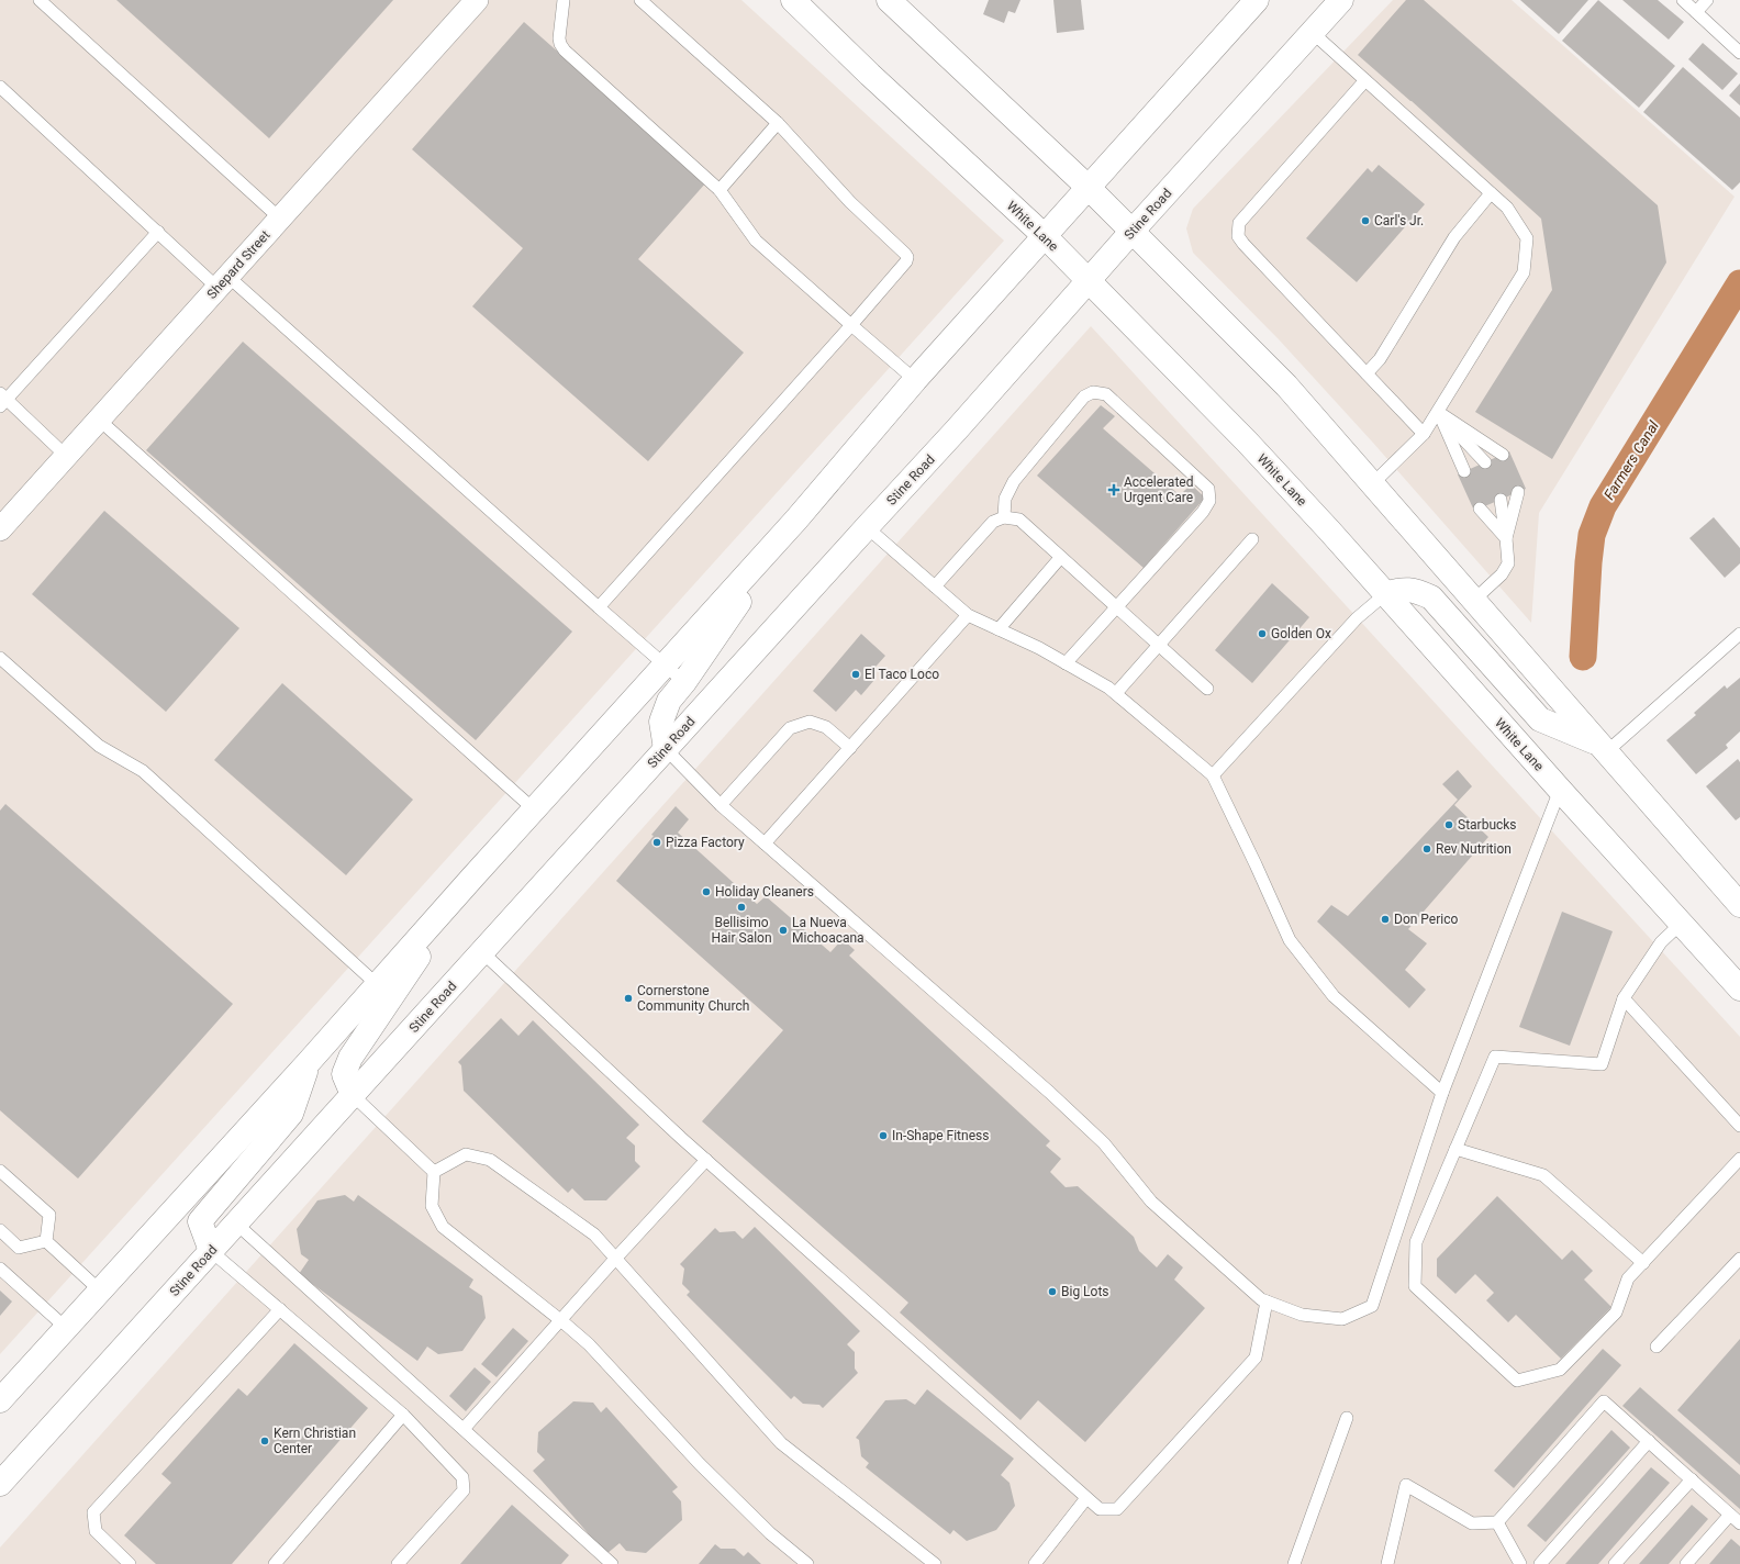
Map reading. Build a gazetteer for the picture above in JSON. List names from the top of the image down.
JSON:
{
  "streets": {
    "main road": ["Stine Road", "White Lane"],
    "street": ["Shepard Street"]
  },
  "crossings": [
    ["Stine Road", "White Lane"]
  ],
  "water": ["Farmers Canal"],
  "places": {
    "other": [
      "Carl's Jr.",
      "Golden Ox",
      "El Taco Loco",
      "Starbucks",
      "Pizza Factory",
      "Rev Nutrition",
      "Holiday Cleaners",
      "Bellisimo Hair Salon",
      "Don Perico",
      "La Nueva Michoacana",
      "Cornerstone Community Church",
      "In-Shape Fitness",
      "Big Lots",
      "Kern Christian Center"
    ],
    "health": ["Accelerated Urgent Care"]
  }
}
